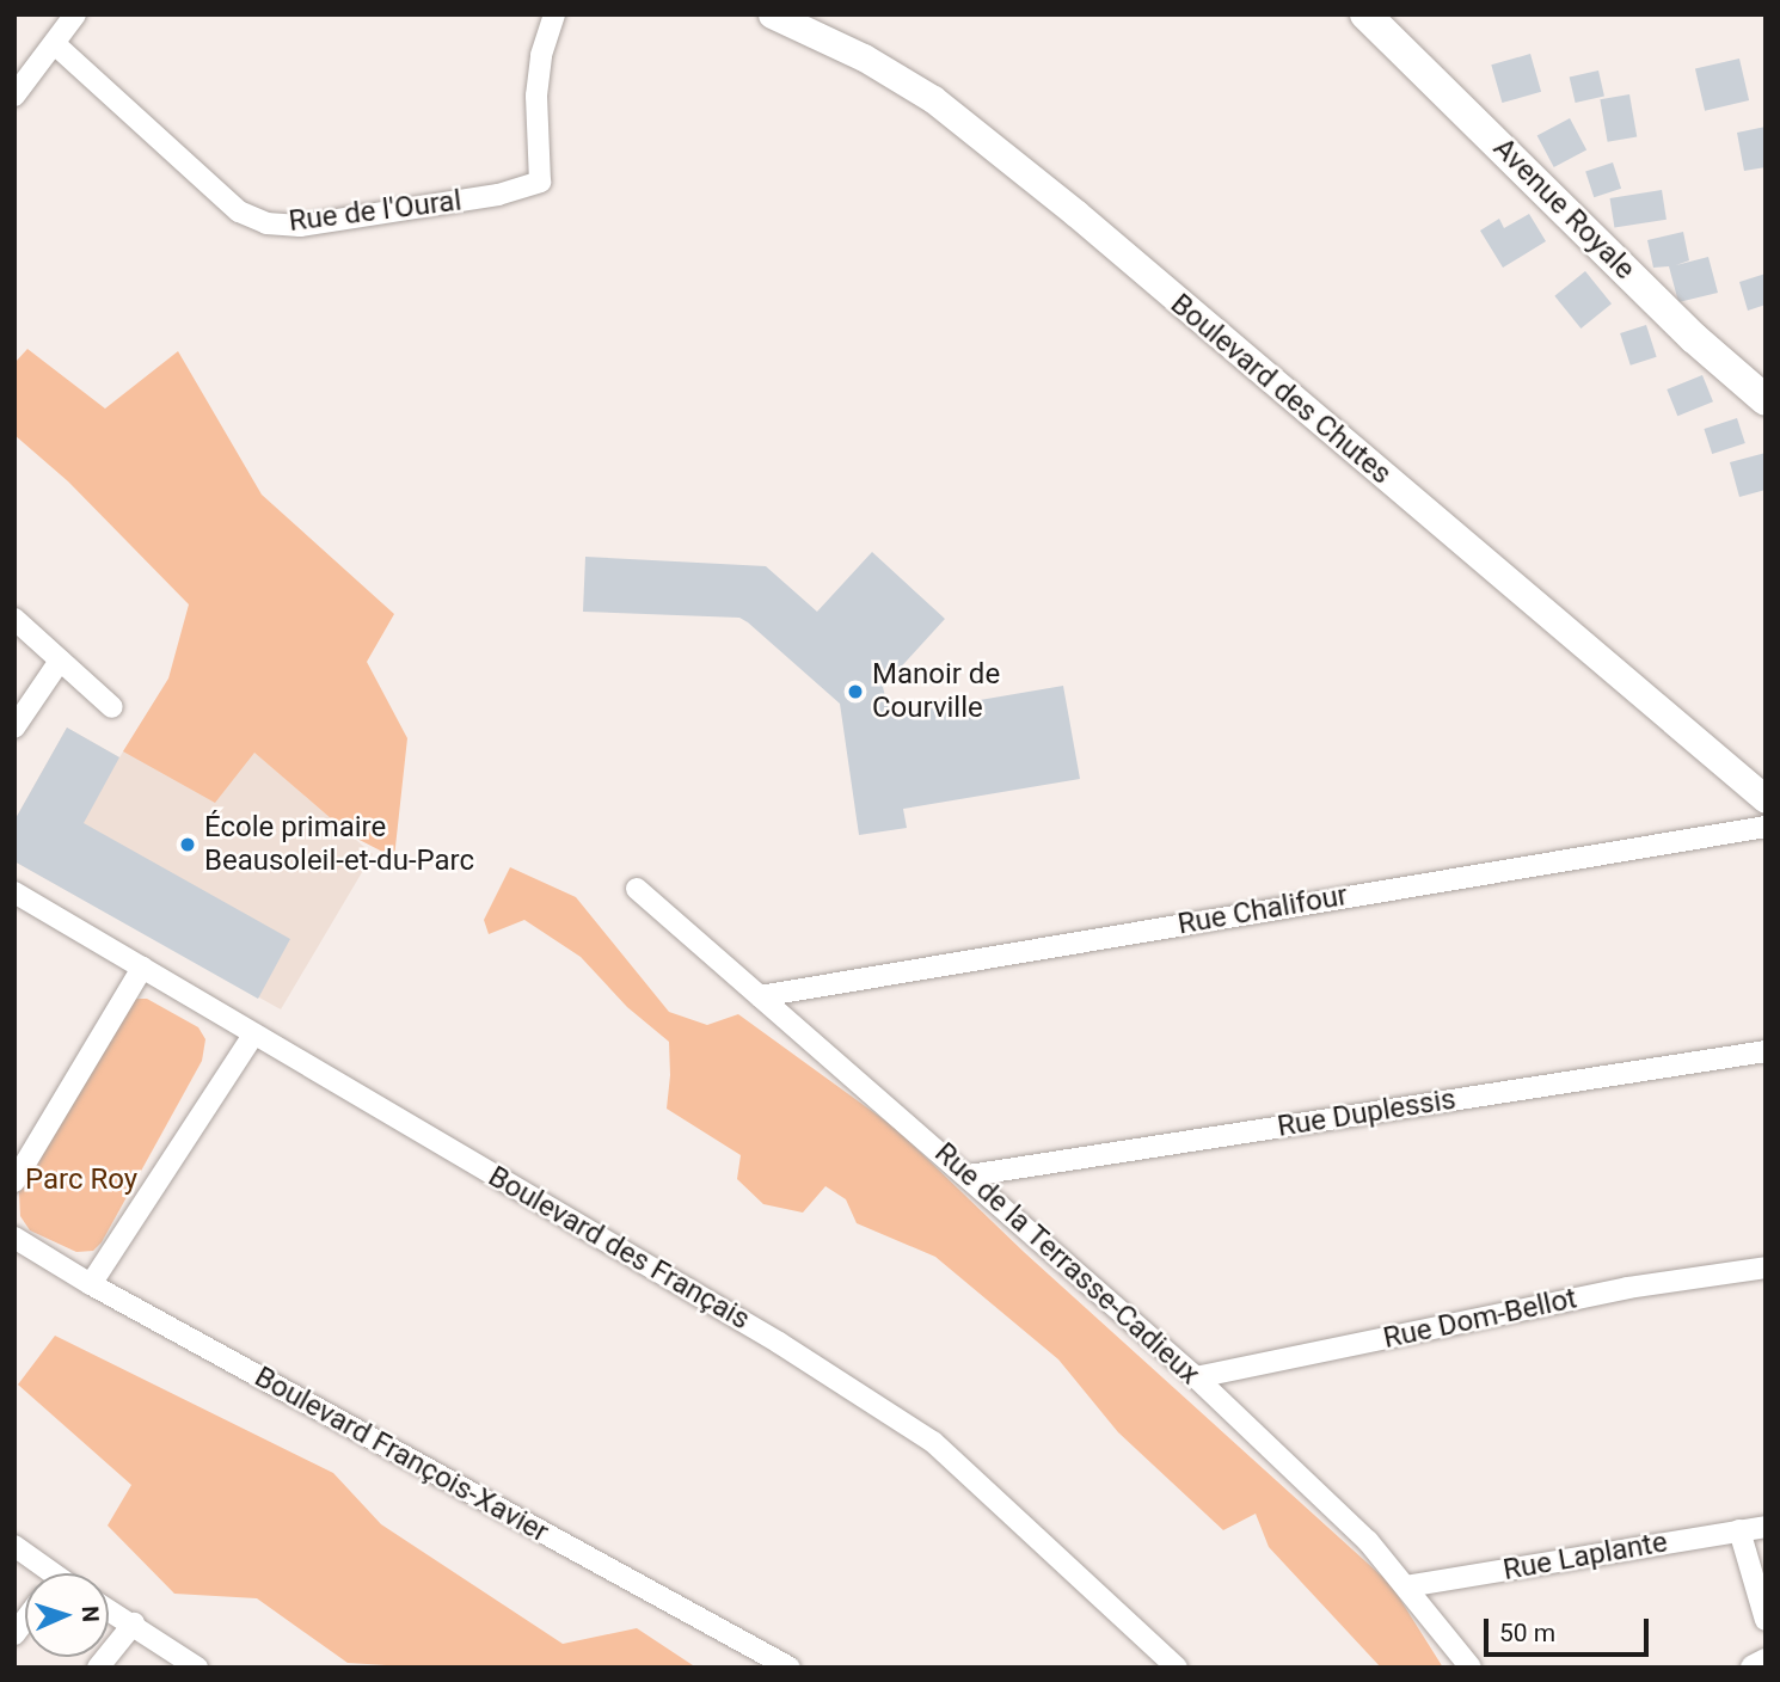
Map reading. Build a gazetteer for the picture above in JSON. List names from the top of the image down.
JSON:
{
  "streets": {
    "main road": ["Avenue Royale"],
    "street": [
      "Rue de l'Oural",
      "Boulevard des Chutes",
      "Rue Chalifour",
      "Rue Duplessis",
      "Boulevard des Français",
      "Rue de la Terrasse-Cadieux",
      "Rue Dom-Bellot",
      "Boulevard François-Xavier",
      "Rue Laplante"
    ]
  },
  "crossings": [
    ["Rue Chalifour", "Rue de la Terrasse-Cadieux"],
    ["Rue Duplessis", "Rue de la Terrasse-Cadieux"],
    ["Rue de la Terrasse-Cadieux", "Rue Dom-Bellot"],
    ["Rue de la Terrasse-Cadieux", "Rue Laplante"]
  ],
  "parks": ["Parc Roy"],
  "places": ["Manoir de Courville", "École primaire Beausoleil-et-du-Parc"],
  "scale_bar": "50 m",
  "north": "right"
}
